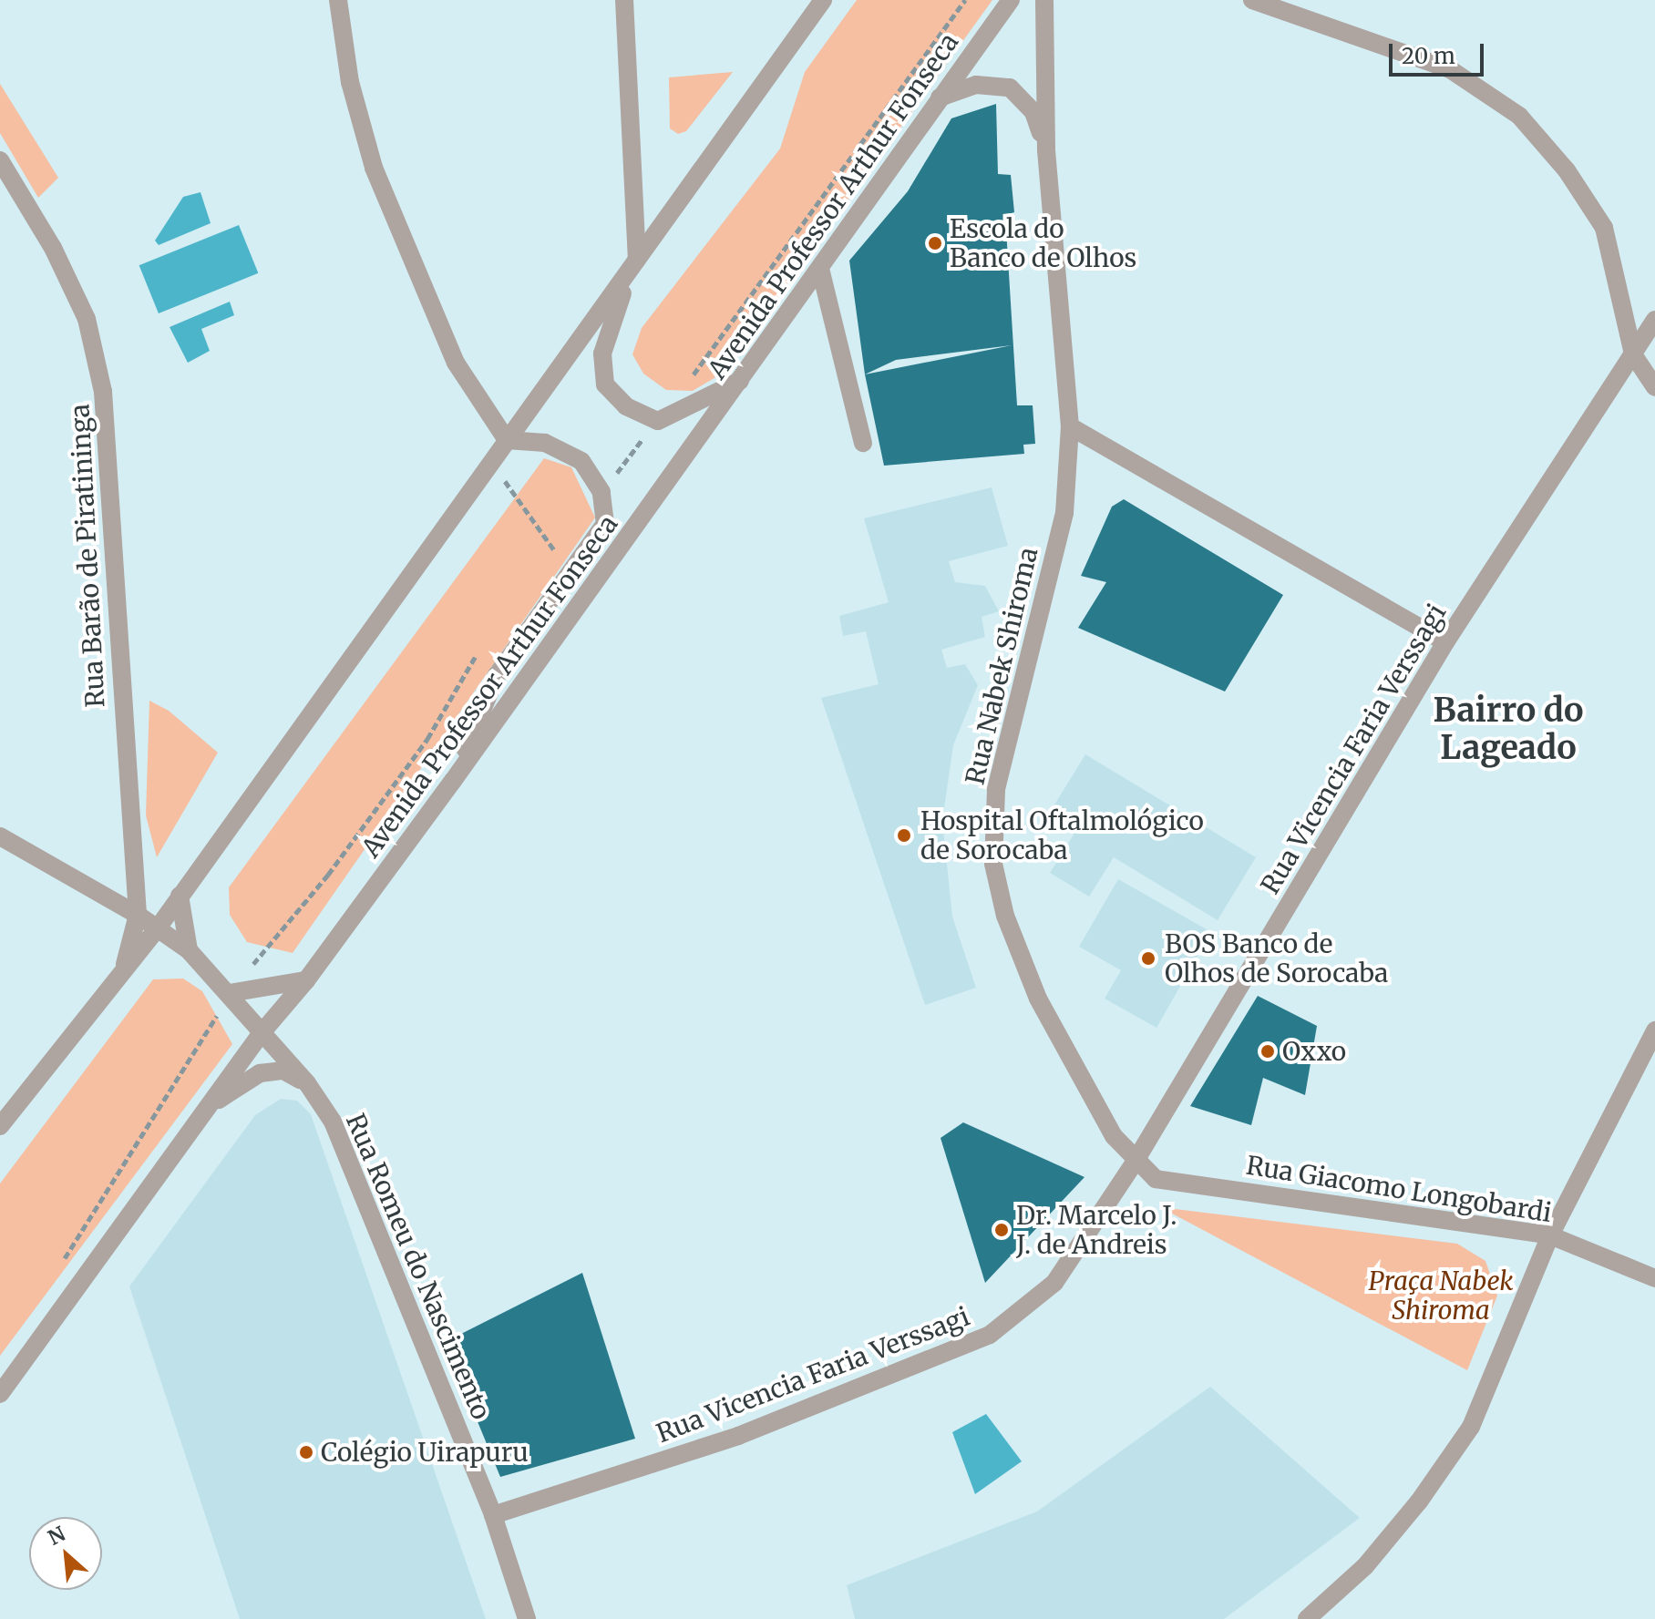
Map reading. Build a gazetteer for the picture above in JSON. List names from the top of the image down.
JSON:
{
  "streets": {
    "street": [
      "Avenida Professor Arthur Fonseca",
      "Rua Barão de Piratininga",
      "Rua Nabek Shiroma",
      "Rua Vicencia Faria Verssagi",
      "Rua Giacomo Longobardi",
      "Rua Romeu do Nascimento"
    ]
  },
  "crossings": [
    ["Avenida Professor Arthur Fonseca", "Rua Nabek Shiroma"],
    ["Avenida Professor Arthur Fonseca", "Rua Romeu do Nascimento"],
    ["Rua Barão de Piratininga", "Rua Romeu do Nascimento"],
    ["Rua Nabek Shiroma", "Rua Vicencia Faria Verssagi"],
    ["Rua Nabek Shiroma", "Rua Giacomo Longobardi"],
    ["Rua Vicencia Faria Verssagi", "Rua Giacomo Longobardi"],
    ["Rua Vicencia Faria Verssagi", "Rua Romeu do Nascimento"]
  ],
  "districts": ["Bairro do Lageado"],
  "parks": ["Praça Nabek Shiroma"],
  "places": [
    "Escola do Banco de Olhos",
    "Hospital Oftalmológico de Sorocaba",
    "BOS Banco de Olhos de Sorocaba",
    "Oxxo",
    "Dr. Marcelo J. J. de Andreis",
    "Colégio Uirapuru"
  ],
  "scale_bar": "20 m",
  "north": "top left"
}
